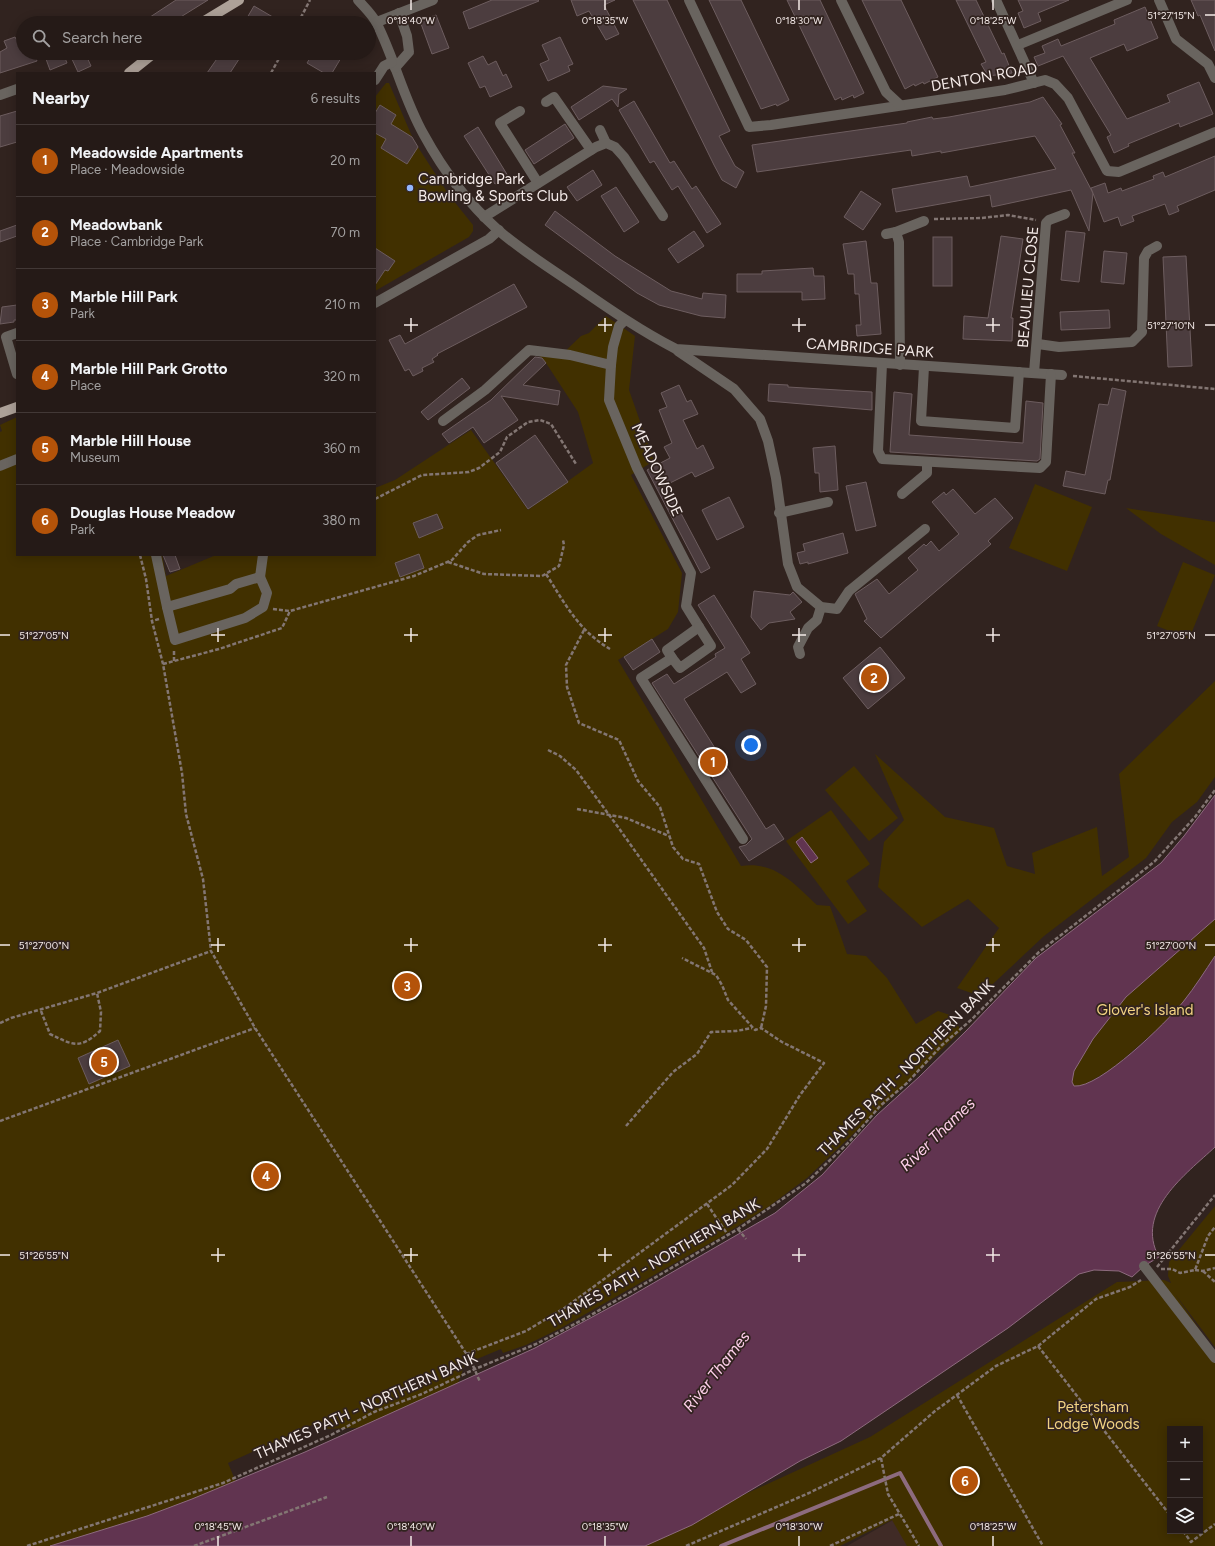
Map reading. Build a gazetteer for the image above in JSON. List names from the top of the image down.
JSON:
{
  "streets": {
    "street": [
      "DENTON ROAD",
      "BEAULIEU CLOSE",
      "CAMBRIDGE PARK",
      "MEADOWSIDE"
    ],
    "path": ["THAMES PATH - NORTHERN BANK"]
  },
  "crossings": [
    ["BEAULIEU CLOSE", "CAMBRIDGE PARK"],
    ["CAMBRIDGE PARK", "MEADOWSIDE"]
  ],
  "water": ["River Thames"],
  "parks": ["Glover's Island", "Petersham Lodge Woods"],
  "places": ["Cambridge Park Bowling & Sports Club"],
  "page": {
    "search": "Search here",
    "heading": ["Nearby", "6 results"],
    "list": [
      {
        "mark": "1",
        "name": "Meadowside Apartments",
        "note": "Place · Meadowside",
        "value": "20 m"
      },
      {
        "mark": "2",
        "name": "Meadowbank",
        "note": "Place · Cambridge Park",
        "value": "70 m"
      },
      {
        "mark": "3",
        "name": "Marble Hill Park",
        "note": "Park",
        "value": "210 m"
      },
      {
        "mark": "4",
        "name": "Marble Hill Park Grotto",
        "note": "Place",
        "value": "320 m"
      },
      {
        "mark": "5",
        "name": "Marble Hill House",
        "note": "Museum",
        "value": "360 m"
      },
      {
        "mark": "6",
        "name": "Douglas House Meadow",
        "note": "Park",
        "value": "380 m"
      }
    ],
    "pins": [
      "2",
      "1",
      "3",
      "5",
      "4",
      "6"
    ],
    "map_buttons": ["+", "−"]
  },
  "coordinates": [
    "51°27'15\"N",
    "0°18'40\"W",
    "0°18'35\"W",
    "0°18'30\"W",
    "0°18'25\"W",
    "51°27'10\"N",
    "51°27'05\"N",
    "51°27'00\"N",
    "51°26'55\"N",
    "0°18'45\"W"
  ]
}
